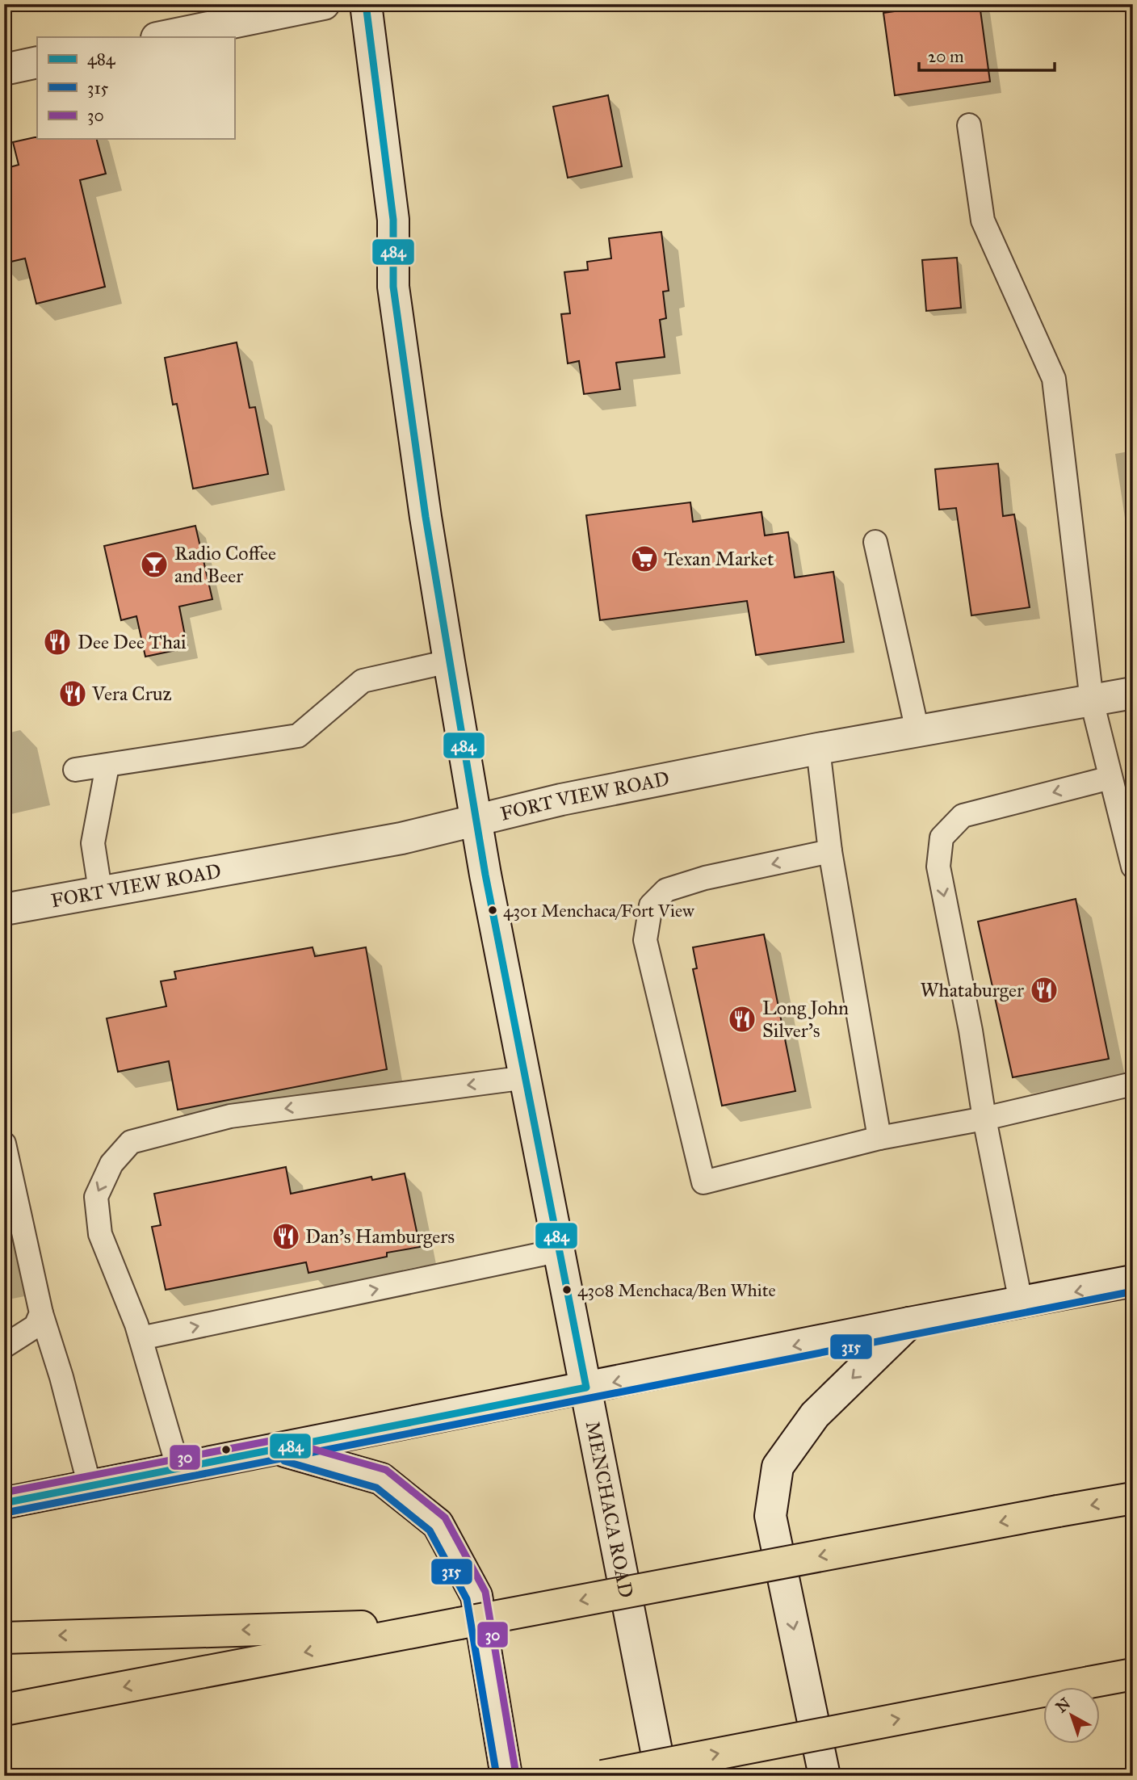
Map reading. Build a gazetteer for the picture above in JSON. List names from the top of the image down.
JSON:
{
  "streets": {
    "main road": ["FORT VIEW ROAD", "MENCHACA ROAD"]
  },
  "crossings": [
    ["FORT VIEW ROAD", "MENCHACA ROAD"]
  ],
  "places": {
    "supermarket": ["Texan Market"],
    "bar": ["Radio Coffee and Beer"],
    "restaurant": [
      "Dee Dee Thai",
      "Vera Cruz",
      "Whataburger",
      "Long John Silver's",
      "Dan's Hamburgers"
    ],
    "other": ["4301 Menchaca/Fort View", "4308 Menchaca/Ben White"]
  },
  "lines": ["transit line 484", "transit line 315", "transit line 30"],
  "legend": ["484", "315", "30"],
  "scale_bar": "20 m",
  "north": "top left"
}
